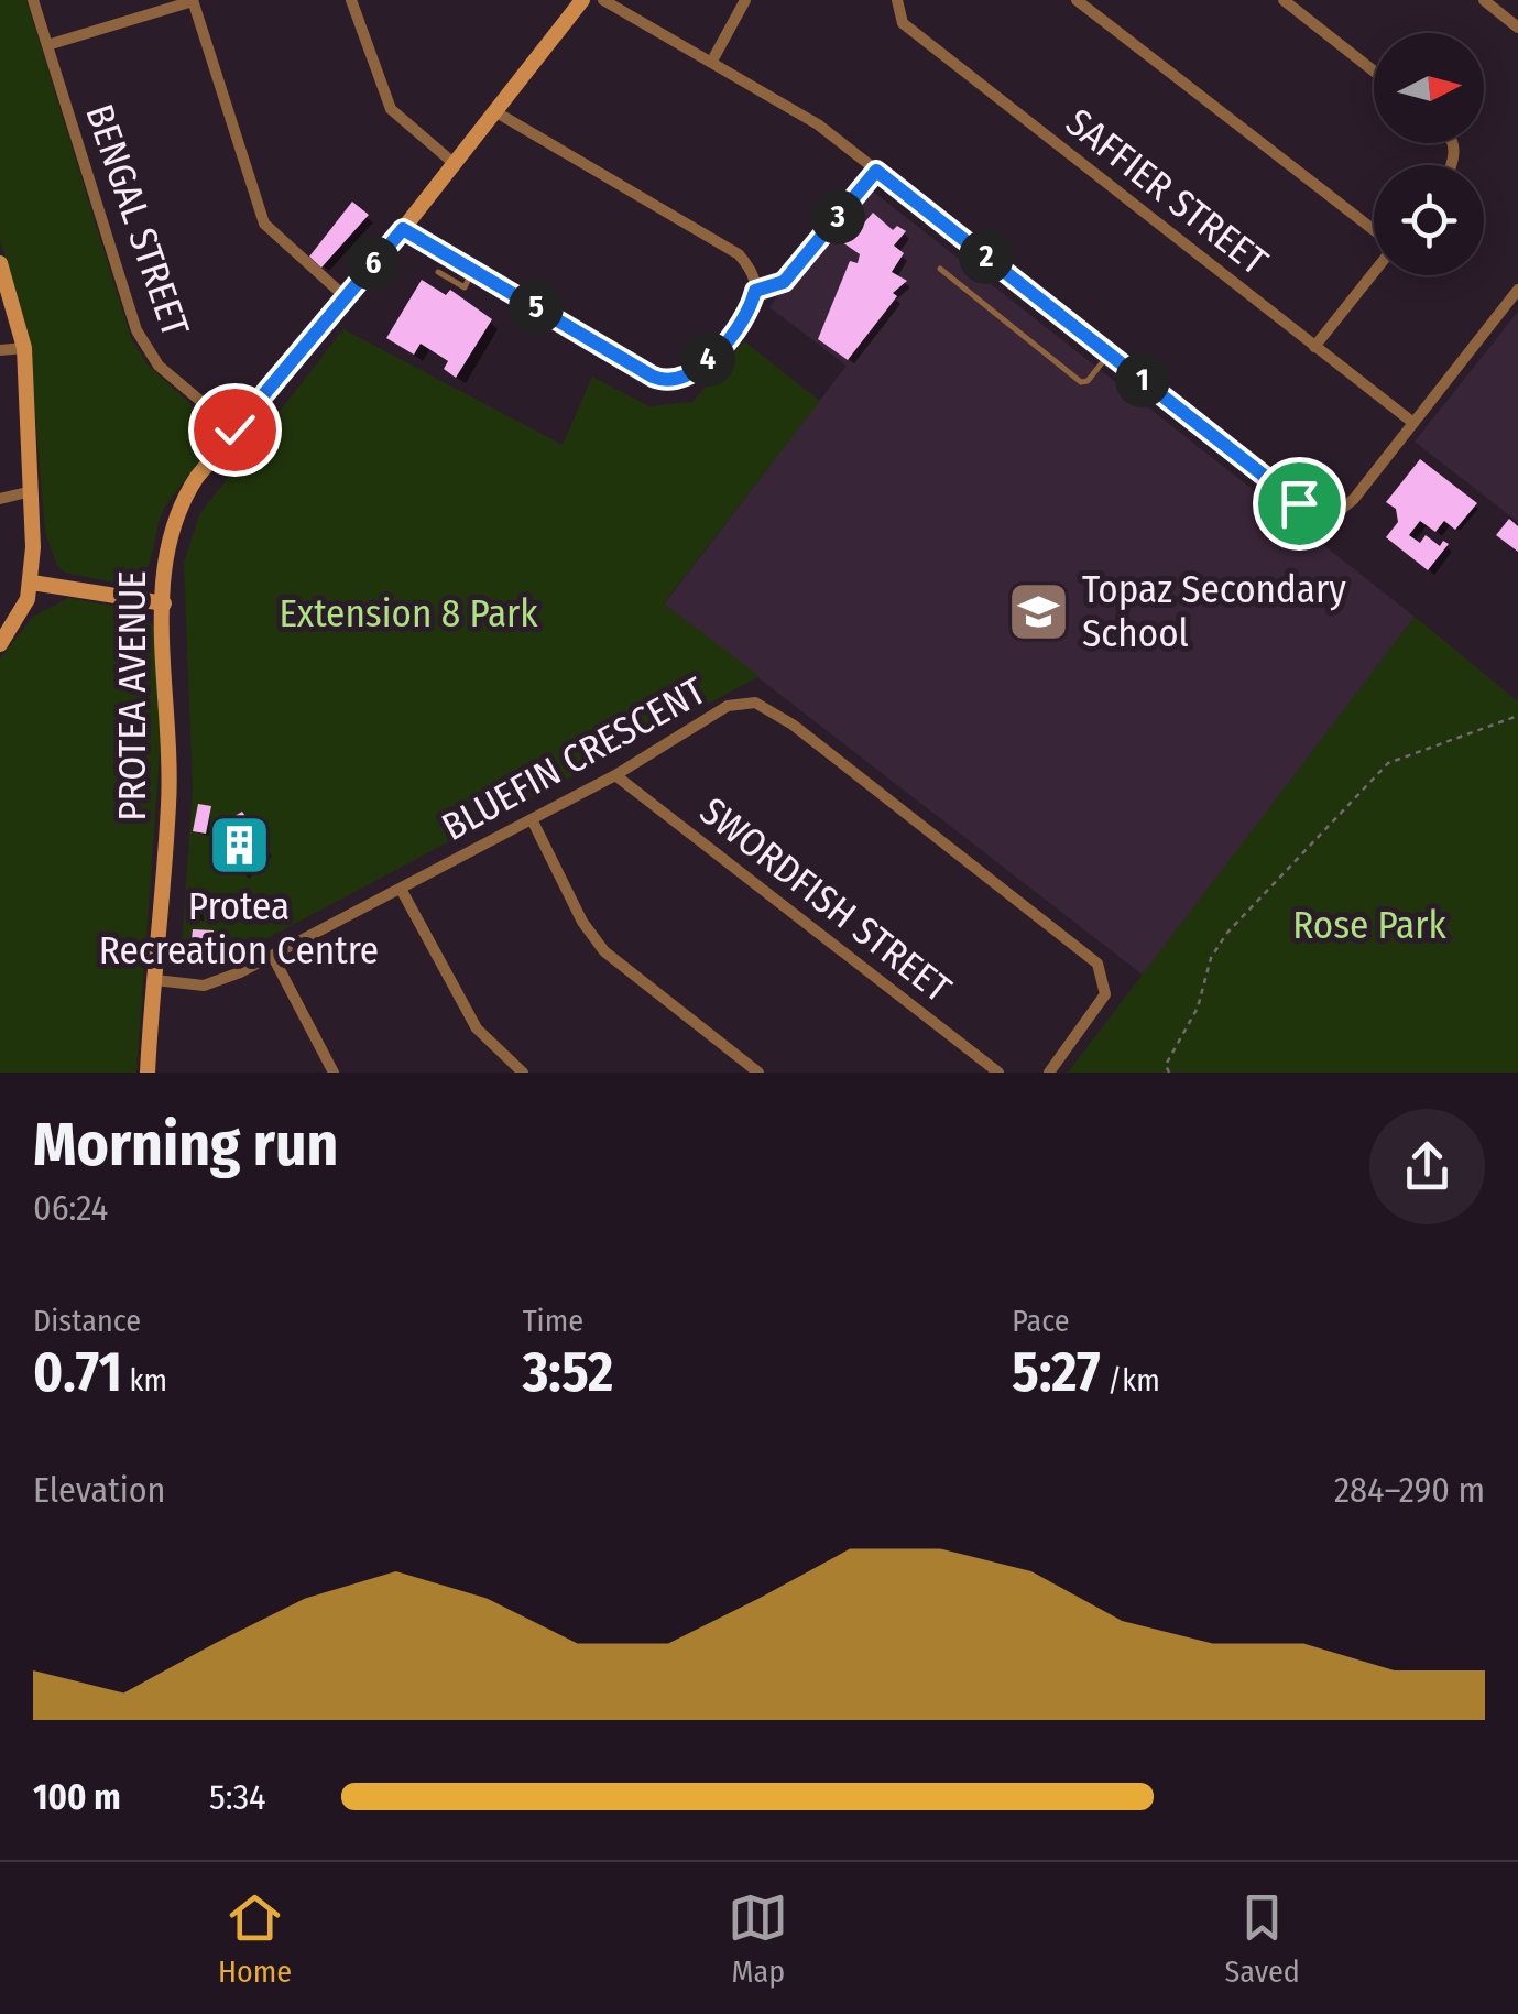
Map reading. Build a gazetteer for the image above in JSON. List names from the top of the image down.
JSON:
{
  "streets": {
    "street": [
      "SAFFIER STREET",
      "BENGAL STREET",
      "PROTEA AVENUE",
      "BLUEFIN CRESCENT",
      "SWORDFISH STREET"
    ]
  },
  "crossings": [
    ["BENGAL STREET", "PROTEA AVENUE"],
    ["PROTEA AVENUE", "BLUEFIN CRESCENT"],
    ["BLUEFIN CRESCENT", "SWORDFISH STREET"]
  ],
  "parks": ["Extension 8 Park", "Rose Park"],
  "places": {
    "school or university": ["Topaz Secondary School"],
    "building": ["Protea Recreation Centre"]
  },
  "north": "right",
  "page": {
    "pins": [
      "3",
      "2",
      "6",
      "5",
      "4",
      "1"
    ],
    "heading": ["Morning run", "06:24"],
    "stats": [
      ["Distance", "0.71 km"],
      ["Time", "3:52"],
      ["Pace", "5:27 /km"]
    ],
    "chart": ["Elevation", "284–290 m"],
    "list": [
      {
        "name": "100 m",
        "note": "5:34"
      }
    ],
    "tabs": ["Home", "Map", "Saved"]
  }
}
